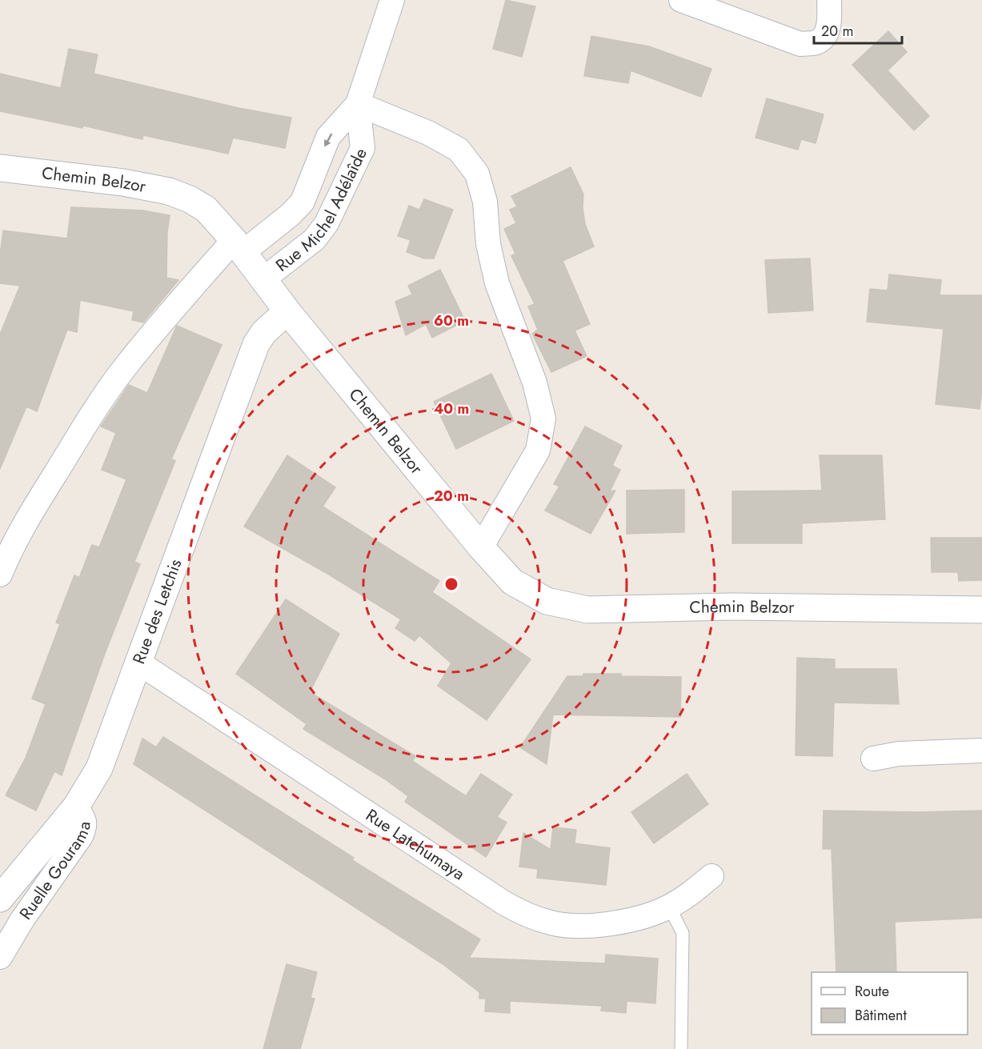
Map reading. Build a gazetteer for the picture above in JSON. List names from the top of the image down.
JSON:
{
  "streets": {
    "street": [
      "Chemin Belzor",
      "Rue Michel Adélaîde",
      "Rue des Letchis",
      "Rue Latchumaya",
      "Ruelle Gourama"
    ]
  },
  "crossings": [
    ["Chemin Belzor", "Rue Michel Adélaîde"],
    ["Chemin Belzor", "Rue des Letchis"],
    ["Rue des Letchis", "Rue Latchumaya"],
    ["Rue des Letchis", "Ruelle Gourama"]
  ],
  "legend": ["Route", "Bâtiment"],
  "scale_bar": "20 m",
  "rings": ["60 m", "40 m", "20 m"]
}
